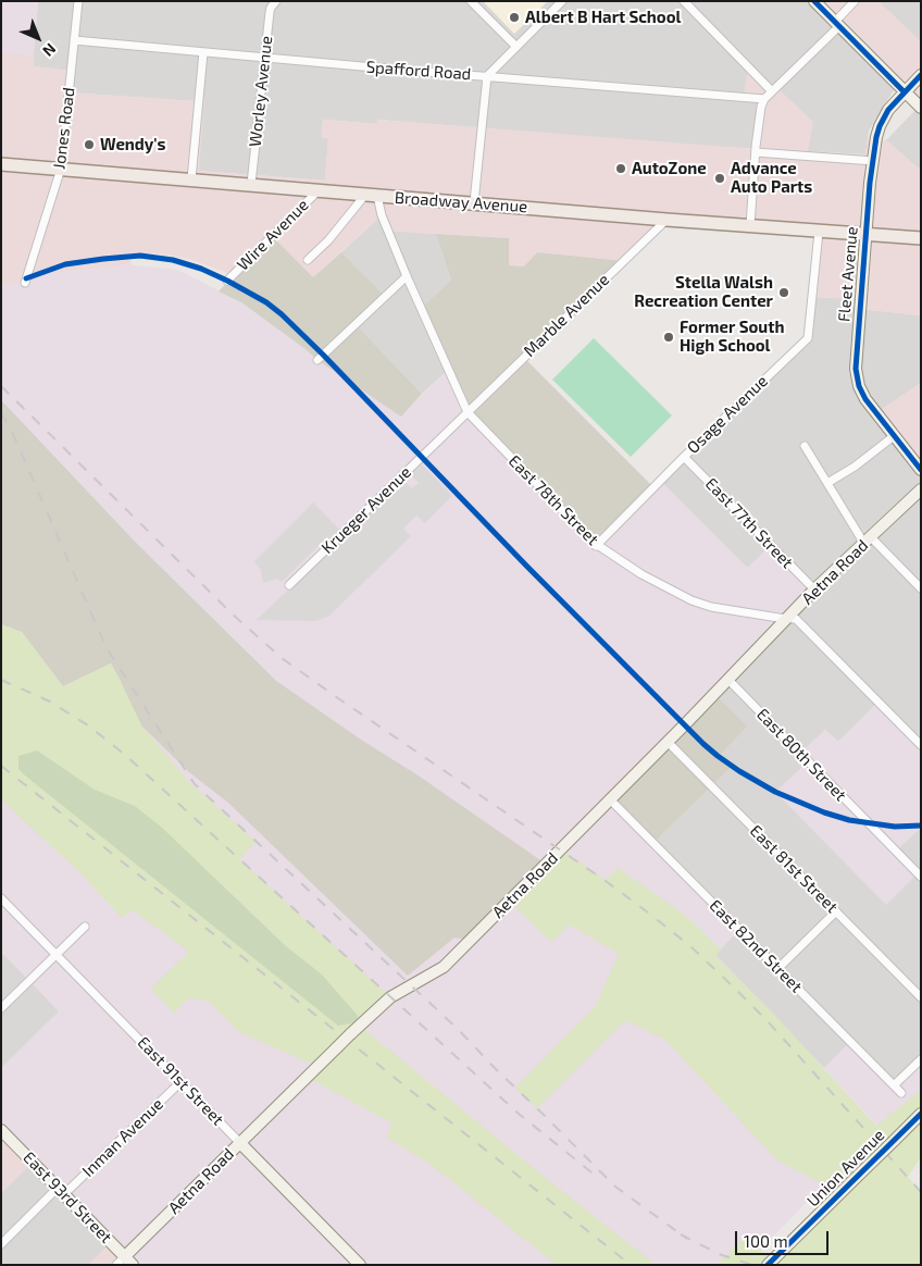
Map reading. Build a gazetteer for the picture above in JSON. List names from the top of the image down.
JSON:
{
  "streets": {
    "main road": ["Broadway Avenue"],
    "street": [
      "Spafford Road",
      "Worley Avenue",
      "Jones Road",
      "Wire Avenue",
      "Fleet Avenue",
      "Marble Avenue",
      "Osage Avenue",
      "East 78th Street",
      "Krueger Avenue",
      "East 77th Street",
      "Aetna Road",
      "East 80th Street",
      "East 81st Street",
      "East 82nd Street",
      "East 91st Street",
      "Inman Avenue",
      "Union Avenue",
      "East 93rd Street"
    ]
  },
  "crossings": [
    ["Spafford Road", "Worley Avenue"],
    ["Spafford Road", "Jones Road"],
    ["Worley Avenue", "Broadway Avenue"],
    ["Jones Road", "Broadway Avenue"],
    ["Broadway Avenue", "Wire Avenue"],
    ["Broadway Avenue", "Fleet Avenue"],
    ["Broadway Avenue", "Marble Avenue"],
    ["Broadway Avenue", "Osage Avenue"],
    ["Broadway Avenue", "East 78th Street"],
    ["Marble Avenue", "East 78th Street"],
    ["Marble Avenue", "Krueger Avenue"],
    ["Osage Avenue", "East 78th Street"],
    ["Osage Avenue", "East 77th Street"],
    ["East 78th Street", "Krueger Avenue"],
    ["East 78th Street", "Aetna Road"],
    ["East 77th Street", "Aetna Road"],
    ["Aetna Road", "East 80th Street"],
    ["Aetna Road", "East 81st Street"],
    ["Aetna Road", "East 82nd Street"],
    ["Aetna Road", "East 91st Street"],
    ["Aetna Road", "East 93rd Street"],
    ["East 91st Street", "Inman Avenue"],
    ["Inman Avenue", "East 93rd Street"]
  ],
  "places": [
    "Albert B Hart School",
    "Wendy's",
    "AutoZone",
    "Advance Auto Parts",
    "Stella Walsh Recreation Center",
    "Former South High School"
  ],
  "scale_bar": "100 m",
  "north": "bottom right"
}
